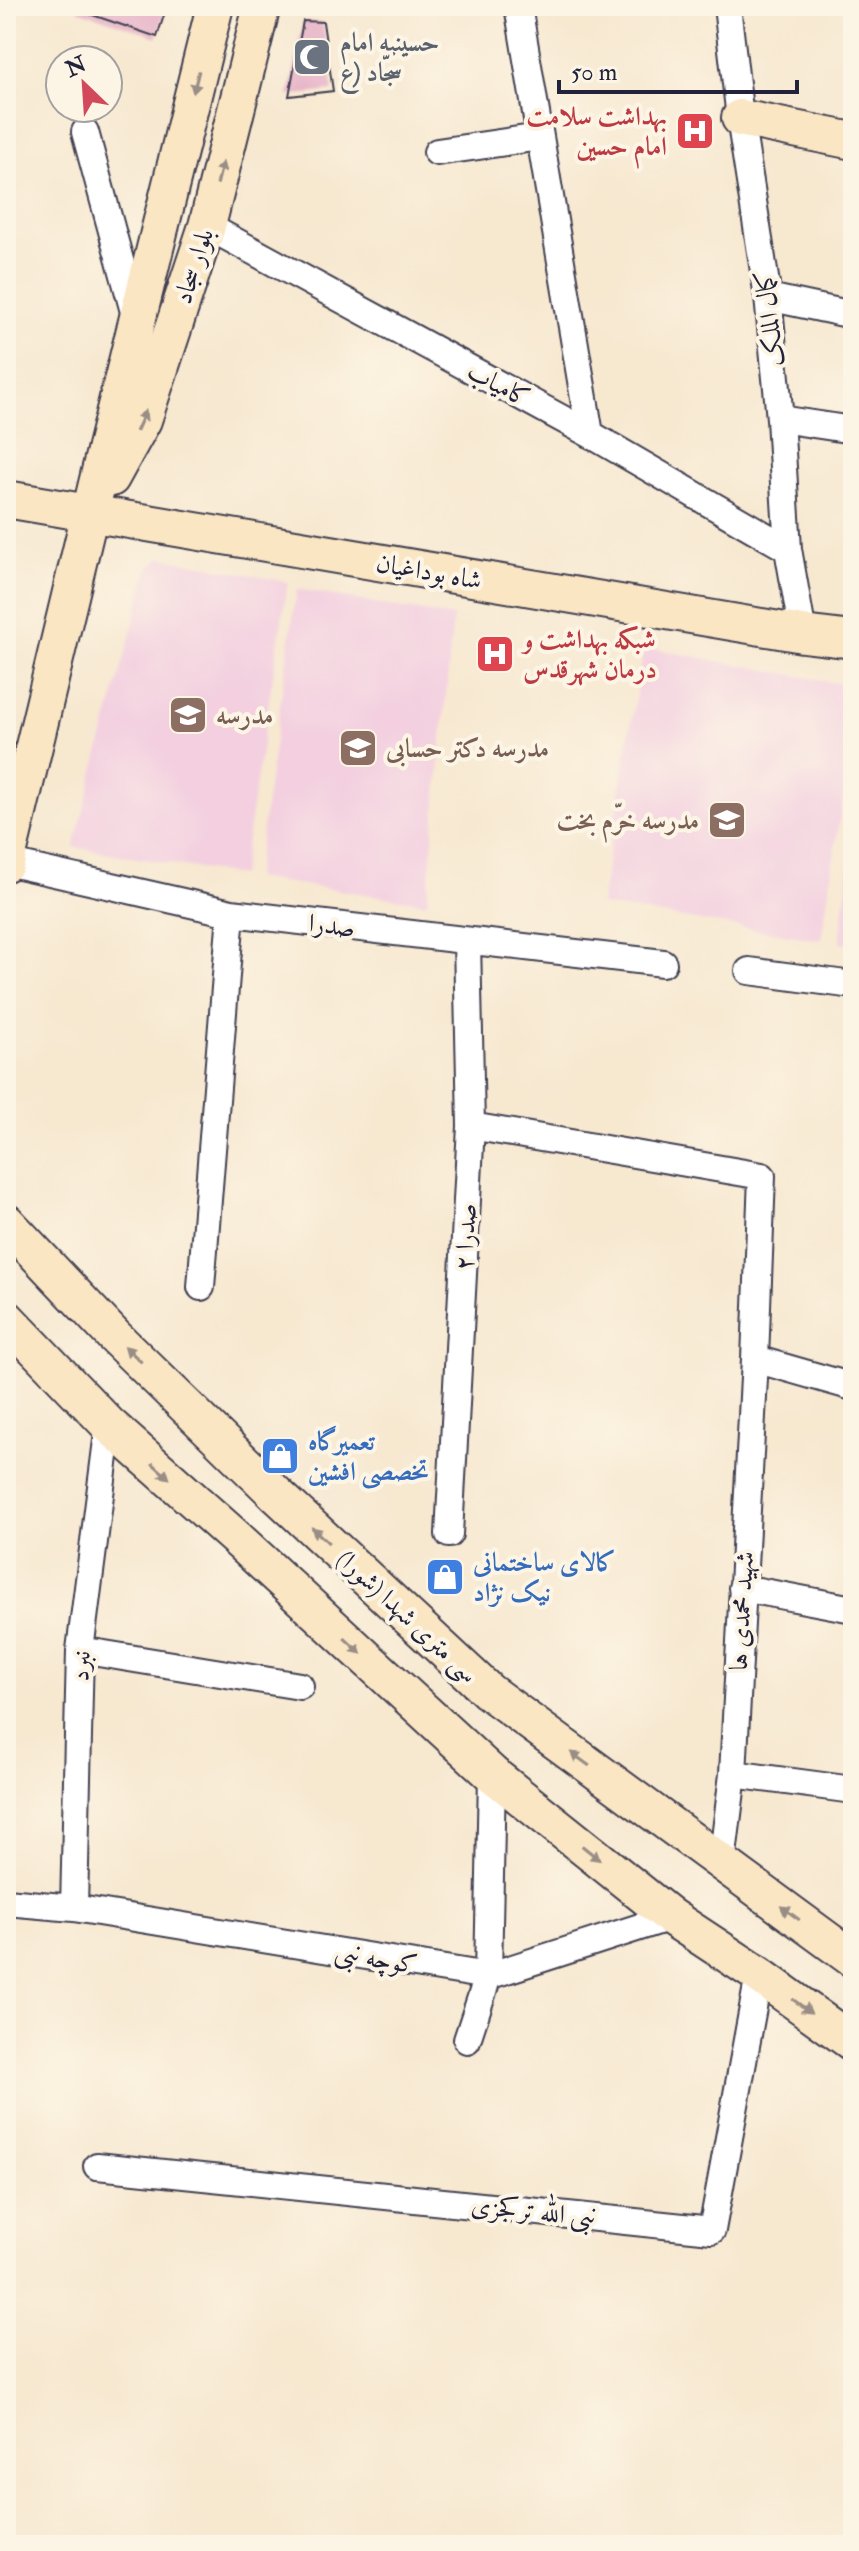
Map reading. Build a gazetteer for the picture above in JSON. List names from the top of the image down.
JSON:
{
  "streets": {
    "main road": ["بلوار سجاد", "شاه بوداغیان", "سی متری شهدا (شورا)"],
    "street": [
      "کمال الملک",
      "کامیاب",
      "صدرا",
      "صدرا ۲",
      "شهید محمدی ها",
      "نبرد",
      "کوچه نبی",
      "نبی الله ترکجزی"
    ]
  },
  "crossings": [
    ["بلوار سجاد", "کامیاب"],
    ["بلوار سجاد", "شاه بوداغیان"],
    ["بلوار سجاد", "صدرا"],
    ["کمال الملک", "کامیاب"],
    ["کمال الملک", "شاه بوداغیان"],
    ["صدرا", "صدرا ۲"],
    ["صدرا ۲", "شهید محمدی ها"],
    ["شهید محمدی ها", "سی متری شهدا (شورا)"],
    ["نبرد", "کوچه نبی"]
  ],
  "places": {
    "mosque": ["حسینیه امام سجّاد (ع"],
    "hospital": ["بهداشت سلامت امام حسین", "شبکه بهداشت و درمان شهرقدس"],
    "school or university": ["مدرسه", "مدرسه دکتر حسابی", "مدرسه خرّم بخت"],
    "shop": ["تعمیرگاه تخصصی افشین", "کالای ساختمانی نیک نژاد"]
  },
  "scale_bar": "50 m",
  "north": "top left"
}
